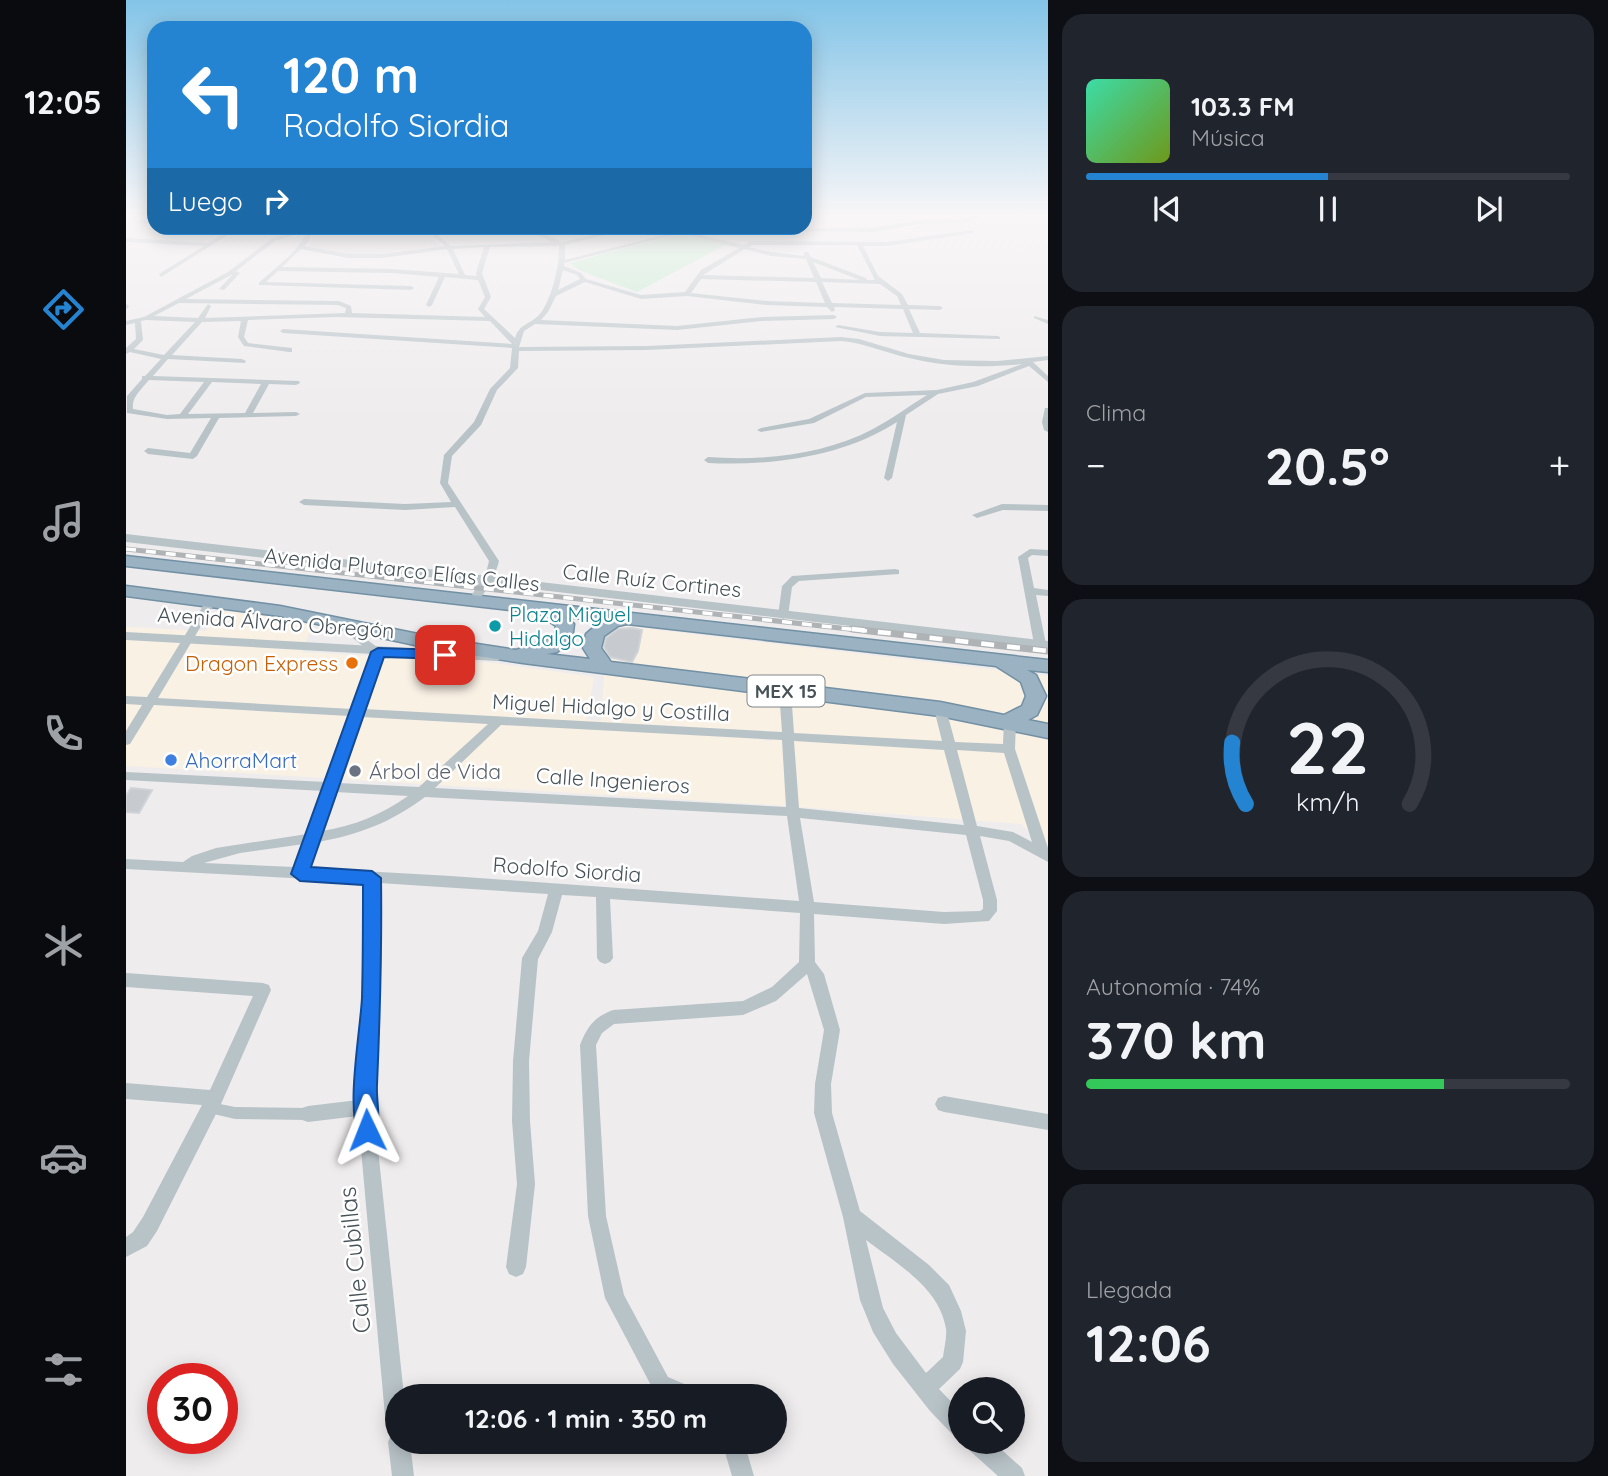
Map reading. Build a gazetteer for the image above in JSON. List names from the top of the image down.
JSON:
{
  "streets": {
    "highway": ["Avenida Plutarco Elías Calles", "Avenida Álvaro Obregón", "MEX 15"],
    "street": [
      "Calle Ruíz Cortines",
      "Miguel Hidalgo y Costilla",
      "Calle Ingenieros",
      "Rodolfo Siordia",
      "Calle Cubillas"
    ]
  },
  "crossings": [
    ["Avenida Álvaro Obregón", "MEX 15"],
    ["Calle Ingenieros", "Rodolfo Siordia"],
    ["Rodolfo Siordia", "Calle Cubillas"]
  ],
  "places": [
    "Plaza Miguel Hidalgo",
    "Dragon Express",
    "AhorraMart",
    "Árbol de Vida"
  ],
  "page": {
    "tabs": "12:05",
    "turn": ["120 m", "Rodolfo Siordia"],
    "song": ["103.3 FM", "Música"],
    "then": "Luego",
    "tile": [
      "Clima",
      ["Autonomía · 74%", "370 km"],
      ["Llegada", "12:06"]
    ],
    "heat": ["−", "20.5°", "+"],
    "limit": "30",
    "trip": "12:06 · 1 min · 350 m",
    "gauge": ["22", "km/h"]
  }
}
